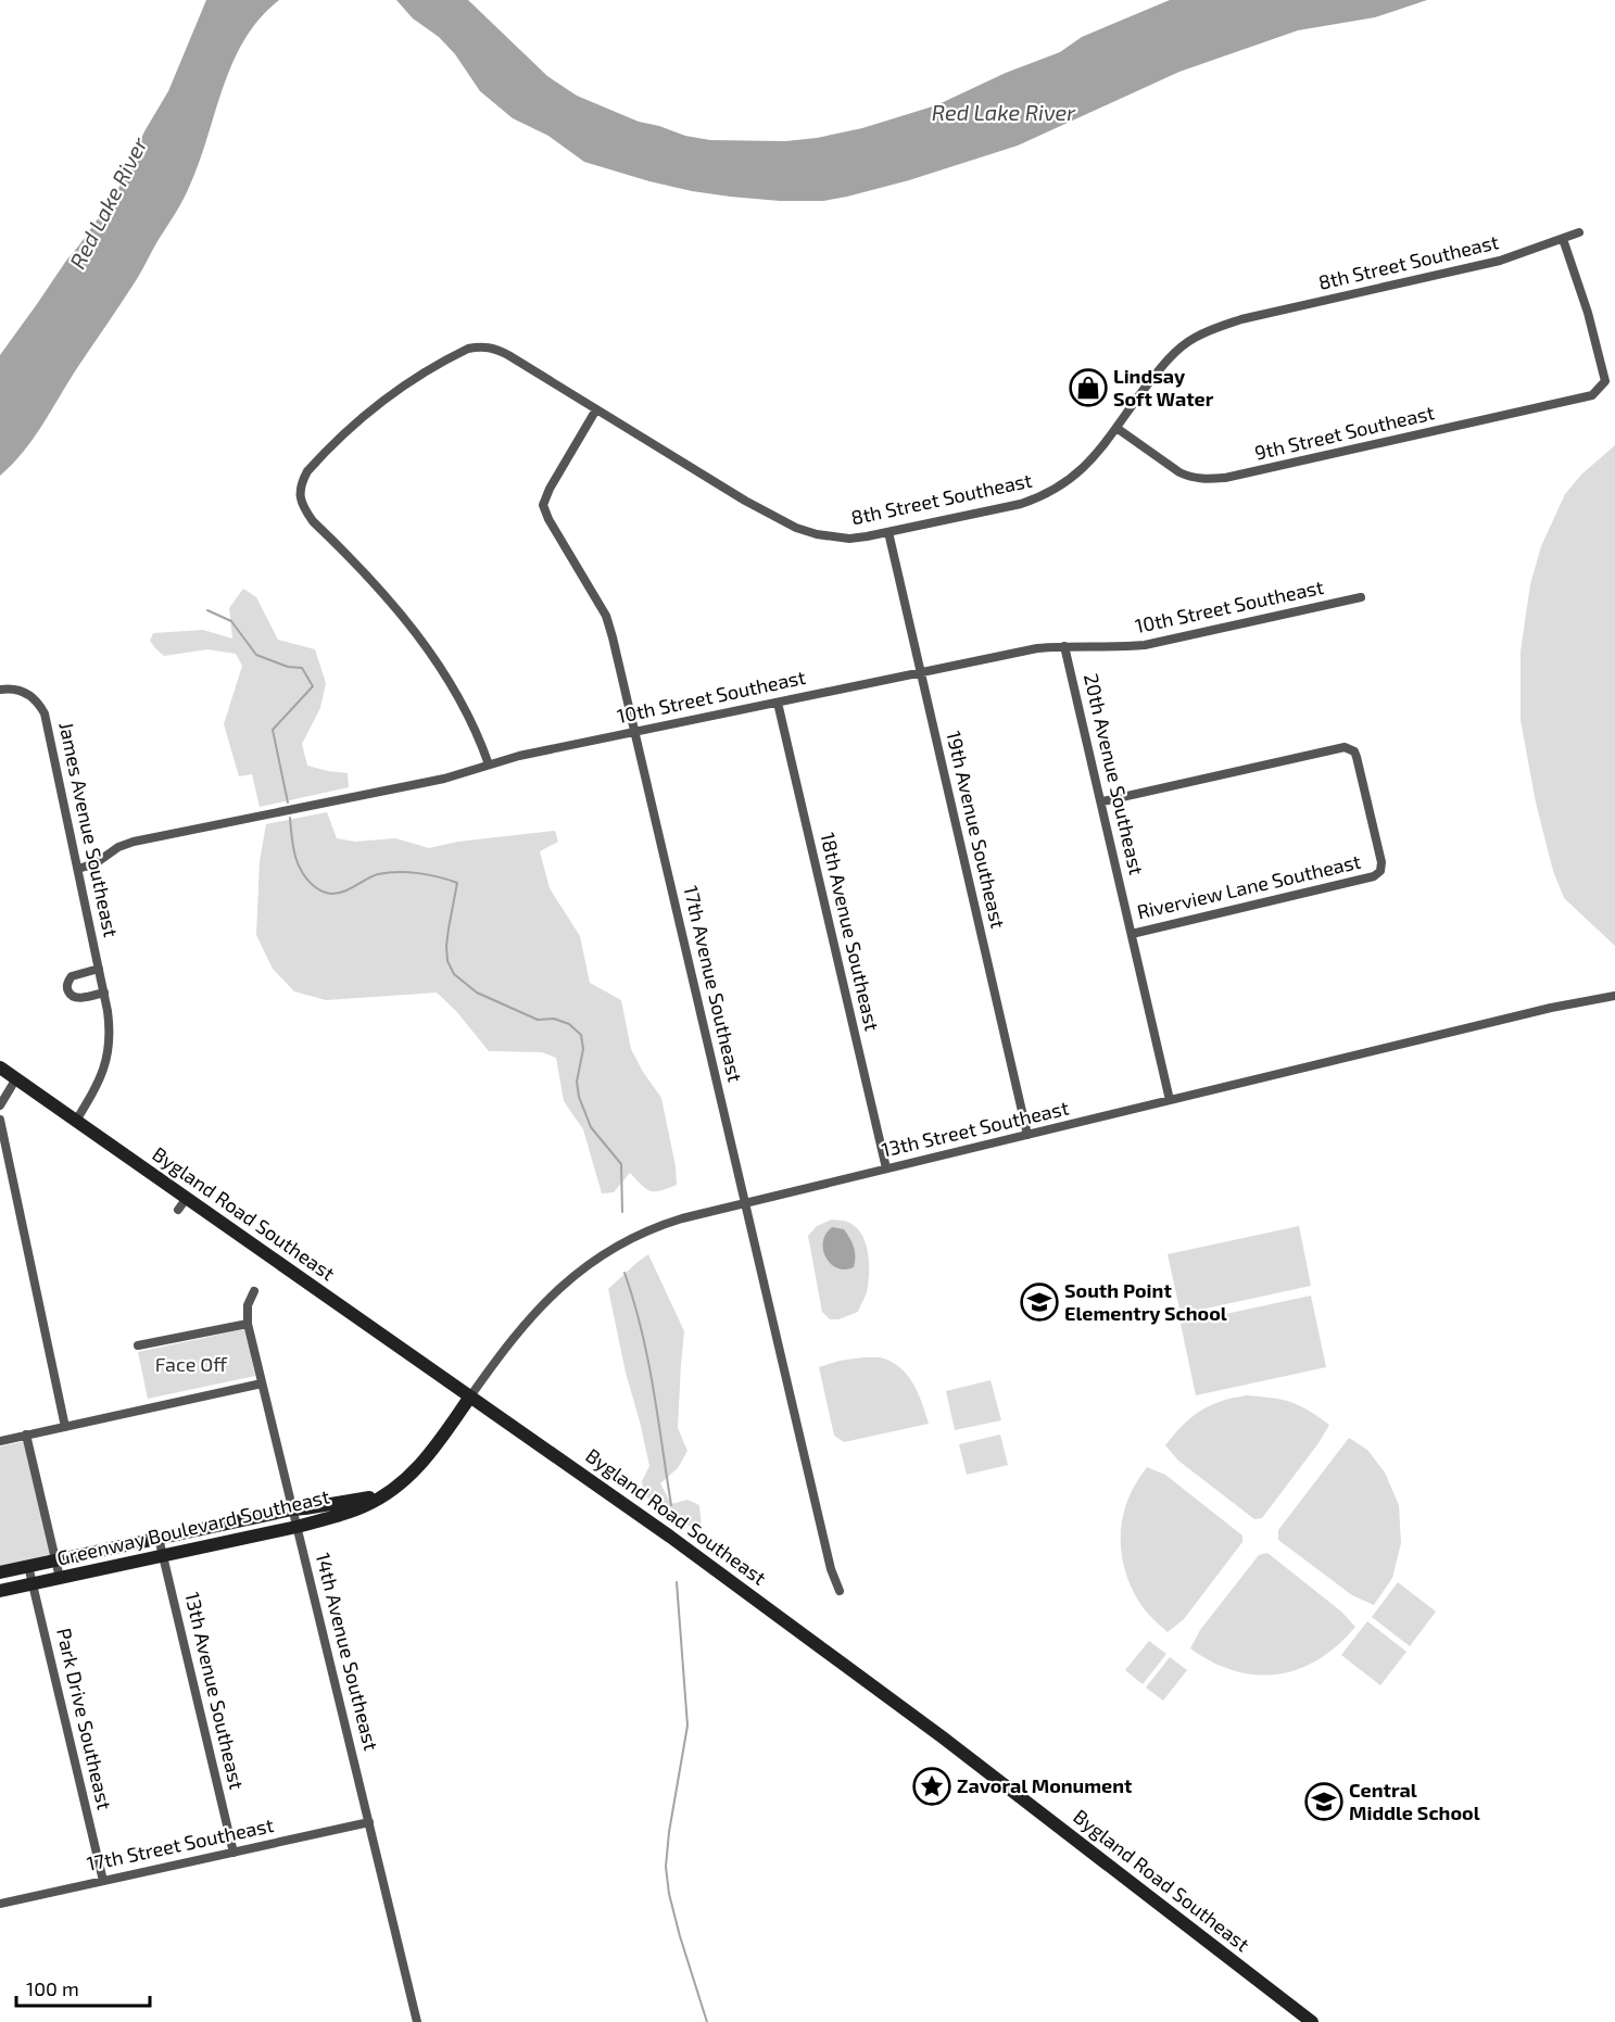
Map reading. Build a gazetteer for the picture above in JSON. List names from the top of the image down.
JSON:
{
  "streets": {
    "street": [
      "8th Street Southeast",
      "9th Street Southeast",
      "10th Street Southeast",
      "20th Avenue Southeast",
      "James Avenue Southeast",
      "19th Avenue Southeast",
      "Riverview Lane Southeast",
      "18th Avenue Southeast",
      "17th Avenue Southeast",
      "13th Street Southeast",
      "Bygland Road Southeast",
      "Greenway Boulevard Southeast",
      "14th Avenue Southeast",
      "13th Avenue Southeast",
      "Park Drive Southeast",
      "17th Street Southeast"
    ]
  },
  "crossings": [
    ["8th Street Southeast", "9th Street Southeast"],
    ["8th Street Southeast", "10th Street Southeast"],
    ["8th Street Southeast", "19th Avenue Southeast"],
    ["8th Street Southeast", "17th Avenue Southeast"],
    ["10th Street Southeast", "20th Avenue Southeast"],
    ["10th Street Southeast", "James Avenue Southeast"],
    ["10th Street Southeast", "19th Avenue Southeast"],
    ["10th Street Southeast", "18th Avenue Southeast"],
    ["10th Street Southeast", "17th Avenue Southeast"],
    ["20th Avenue Southeast", "Riverview Lane Southeast"],
    ["20th Avenue Southeast", "13th Street Southeast"],
    ["James Avenue Southeast", "Bygland Road Southeast"],
    ["19th Avenue Southeast", "13th Street Southeast"],
    ["18th Avenue Southeast", "13th Street Southeast"],
    ["17th Avenue Southeast", "13th Street Southeast"],
    ["13th Street Southeast", "Bygland Road Southeast"],
    ["13th Street Southeast", "Greenway Boulevard Southeast"],
    ["Bygland Road Southeast", "Greenway Boulevard Southeast"],
    ["Greenway Boulevard Southeast", "14th Avenue Southeast"],
    ["Greenway Boulevard Southeast", "13th Avenue Southeast"],
    ["Greenway Boulevard Southeast", "Park Drive Southeast"],
    ["14th Avenue Southeast", "17th Street Southeast"],
    ["13th Avenue Southeast", "17th Street Southeast"],
    ["Park Drive Southeast", "17th Street Southeast"]
  ],
  "water": ["Red Lake River"],
  "parks": ["Face Off"],
  "places": {
    "shop": ["Lindsay Soft Water"],
    "school or university": ["South Point Elementry School", "Central Middle School"],
    "place": ["Zavoral Monument"]
  },
  "scale_bar": "100 m"
}
